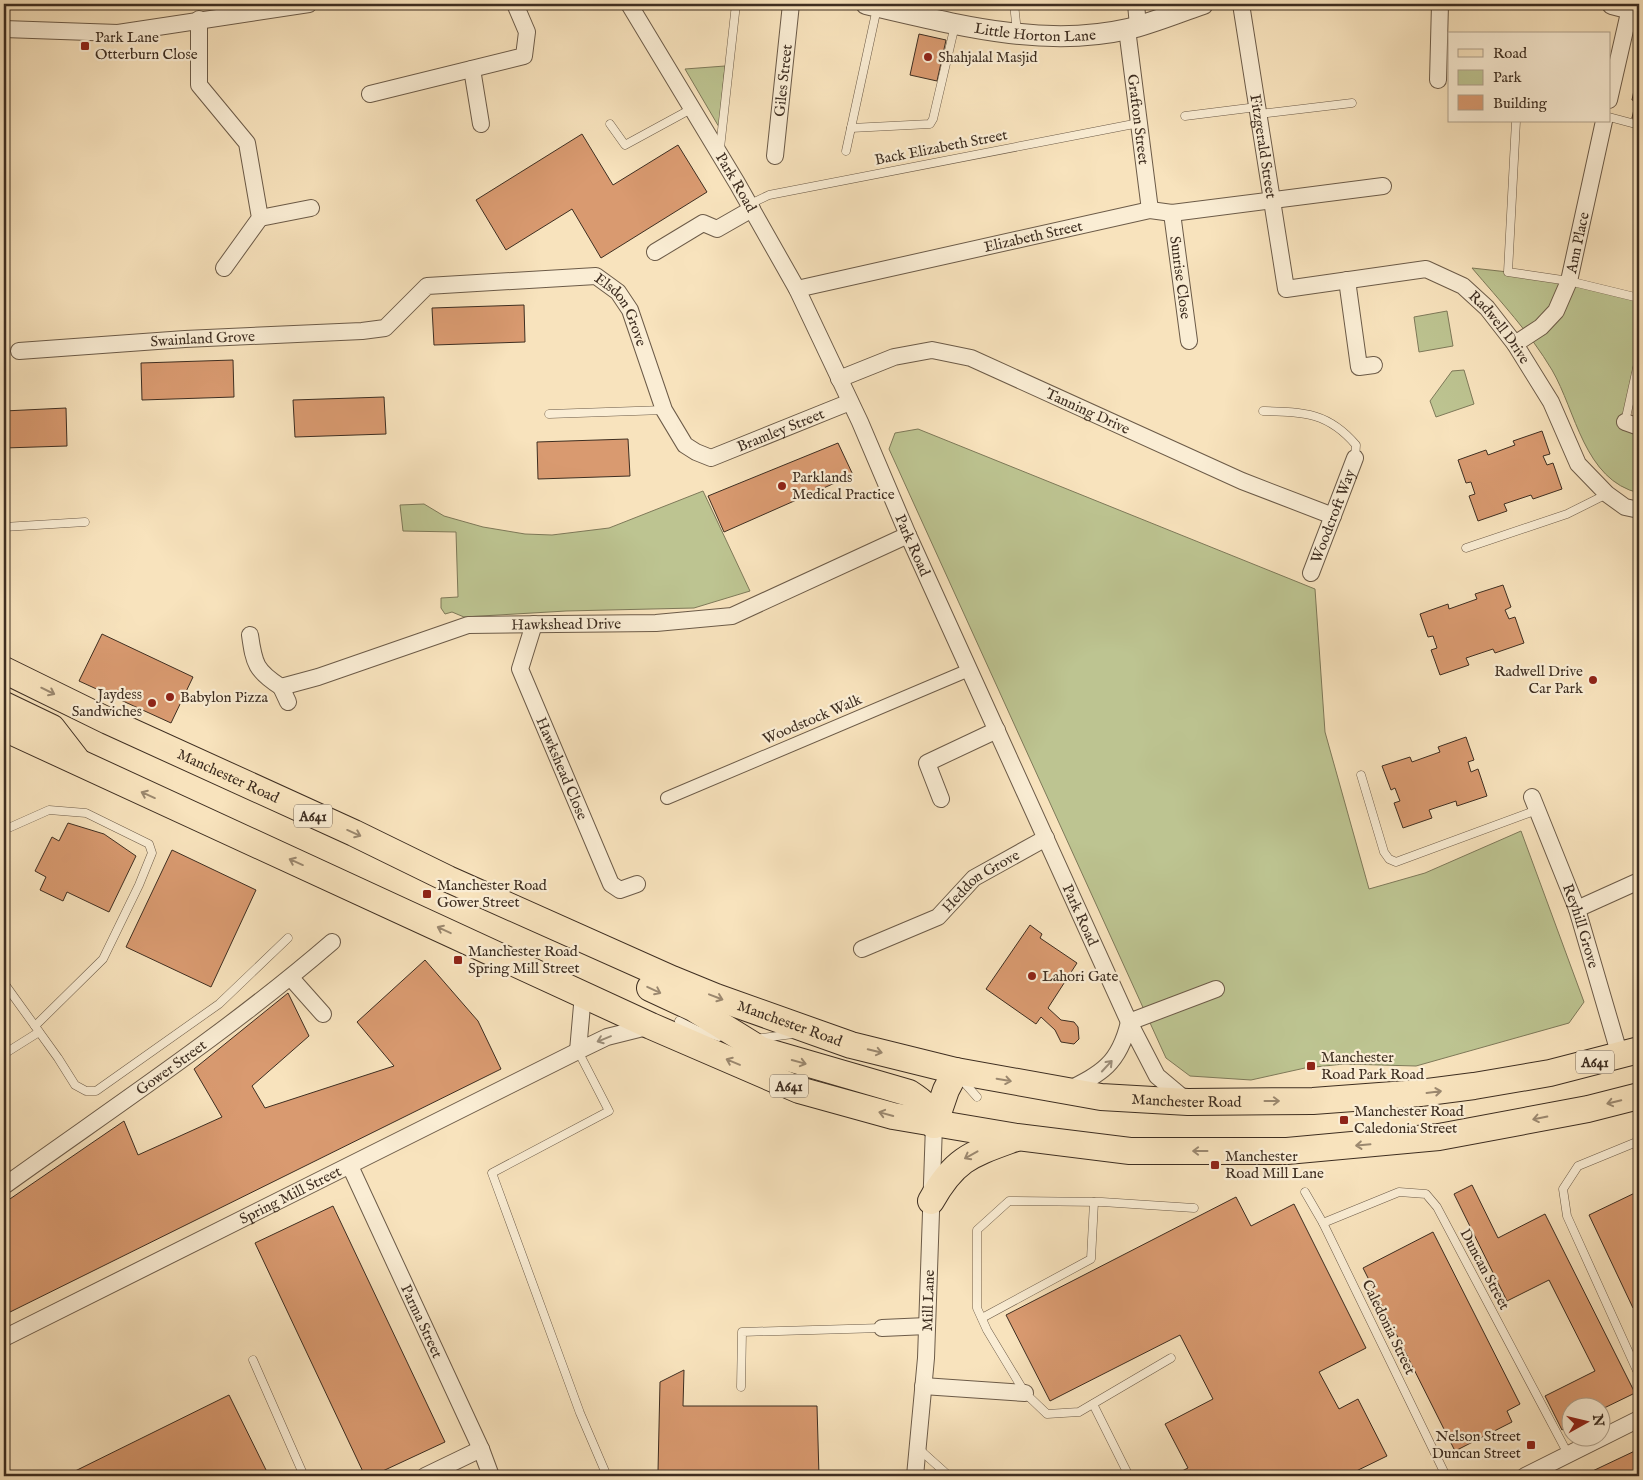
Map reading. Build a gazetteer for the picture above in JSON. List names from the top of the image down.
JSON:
{
  "streets": {
    "main road": ["Manchester Road", "A641"],
    "street": [
      "Little Horton Lane",
      "Giles Street",
      "Grafton Street",
      "Fitzgerald Street",
      "Park Road",
      "Elizabeth Street",
      "Ann Place",
      "Sunrise Close",
      "Elsdon Grove",
      "Radwell Drive",
      "Swainland Grove",
      "Tanning Drive",
      "Bramley Street",
      "Woodcroft Way",
      "Hawkshead Drive",
      "Woodstock Walk",
      "Hawkshead Close",
      "Heddon Grove",
      "Reyhill Grove",
      "Gower Street",
      "Spring Mill Street",
      "Mill Lane",
      "Parma Street"
    ],
    "lane": ["Back Elizabeth Street", "Duncan Street", "Caledonia Street"]
  },
  "crossings": [
    ["Little Horton Lane", "Grafton Street"],
    ["Grafton Street", "Back Elizabeth Street"],
    ["Grafton Street", "Elizabeth Street"],
    ["Fitzgerald Street", "Elizabeth Street"],
    ["Fitzgerald Street", "Radwell Drive"],
    ["Back Elizabeth Street", "Park Road"],
    ["Park Road", "Elizabeth Street"],
    ["Park Road", "Tanning Drive"],
    ["Park Road", "Bramley Street"],
    ["Park Road", "Hawkshead Drive"],
    ["Park Road", "Woodstock Walk"],
    ["Park Road", "Manchester Road"],
    ["Park Road", "Heddon Grove"],
    ["Elizabeth Street", "Sunrise Close"],
    ["Ann Place", "Radwell Drive"],
    ["Elsdon Grove", "Swainland Grove"],
    ["Elsdon Grove", "Bramley Street"],
    ["Tanning Drive", "Woodcroft Way"],
    ["Hawkshead Drive", "Hawkshead Close"],
    ["Manchester Road", "Reyhill Grove"],
    ["A641", "Spring Mill Street"],
    ["A641", "Mill Lane"],
    ["Spring Mill Street", "Parma Street"],
    ["Duncan Street", "Caledonia Street"]
  ],
  "places": {
    "transit": [
      "Park Lane Otterburn Close",
      "Manchester Road Gower Street",
      "Manchester Road Spring Mill Street",
      "Manchester Road Park Road",
      "Manchester Road Caledonia Street",
      "Manchester Road Mill Lane",
      "Nelson Street Duncan Street"
    ],
    "other": [
      "Shahjalal Masjid",
      "Parklands Medical Practice",
      "Radwell Drive Car Park",
      "Babylon Pizza",
      "Jaydess Sandwiches",
      "Lahori Gate"
    ]
  },
  "legend": ["Road", "Park", "Building"],
  "north": "right"
}
